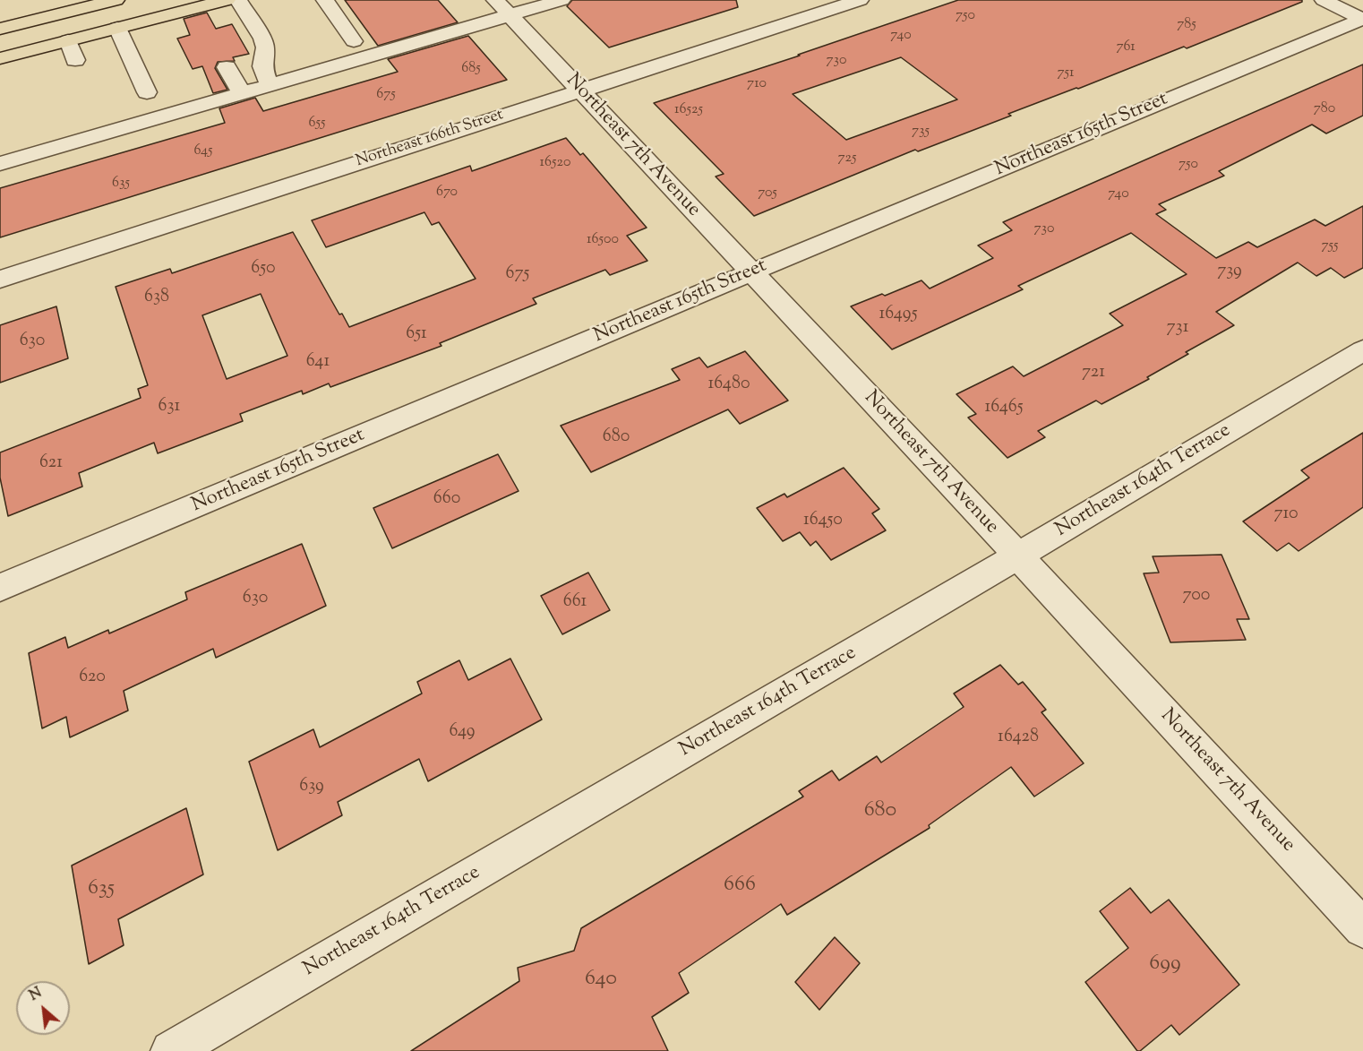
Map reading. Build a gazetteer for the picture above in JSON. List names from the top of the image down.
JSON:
{
  "streets": {
    "street": [
      "Northeast 165th Street",
      "Northeast 166th Street",
      "Northeast 7th Avenue",
      "Northeast 164th Terrace"
    ]
  },
  "crossings": [
    ["Northeast 165th Street", "Northeast 7th Avenue"],
    ["Northeast 166th Street", "Northeast 7th Avenue"],
    ["Northeast 7th Avenue", "Northeast 164th Terrace"]
  ],
  "house_numbers": [
    "750",
    "785",
    "740",
    "761",
    "730",
    "685",
    "751",
    "710",
    "675",
    "780",
    "16525",
    "655",
    "735",
    "645",
    "725",
    "16520",
    "750",
    "635",
    "670",
    "705",
    "740",
    "730",
    "16500",
    "755",
    "650",
    "739",
    "675",
    "638",
    "16495",
    "731",
    "651",
    "630",
    "641",
    "721",
    "16480",
    "631",
    "16465",
    "680",
    "621",
    "660",
    "710",
    "16450",
    "700",
    "630",
    "661",
    "620",
    "649",
    "16428",
    "639",
    "680",
    "666",
    "635",
    "699",
    "640"
  ],
  "north": "top left"
}
